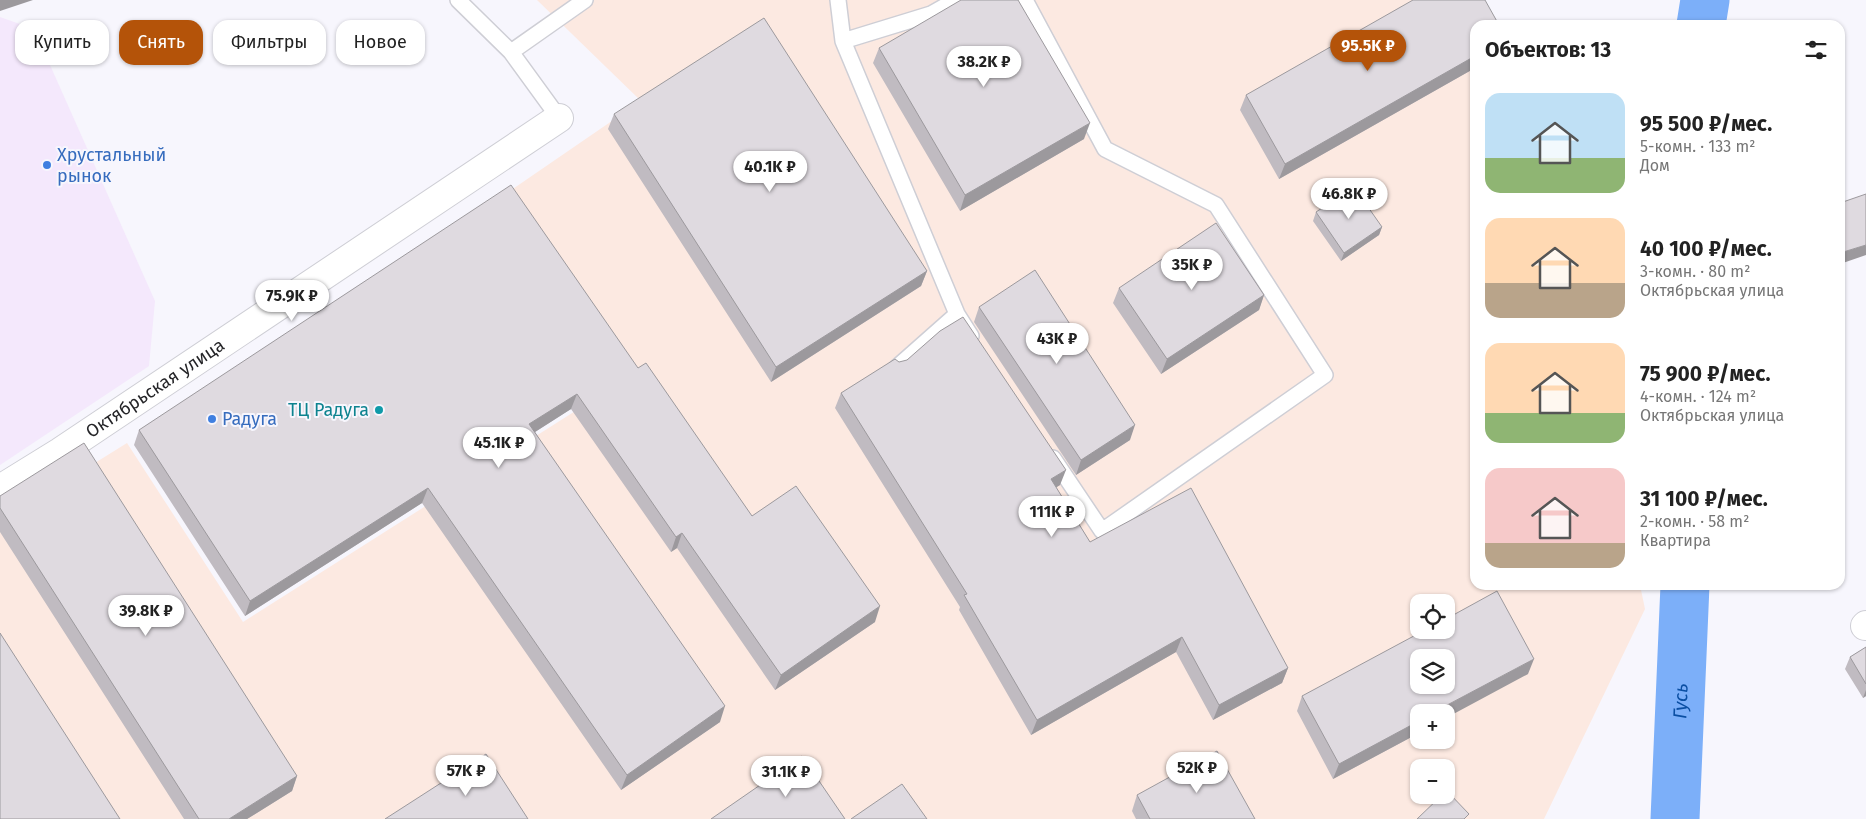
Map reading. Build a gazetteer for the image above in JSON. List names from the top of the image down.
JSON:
{
  "streets": {
    "street": ["Октябрьская улица"]
  },
  "water": ["Гусь"],
  "places": ["Хрустальный рынок", "ТЦ Радуга", "Радуга"],
  "page": {
    "chip": [
      "Купить",
      "Снять",
      "Фильтры",
      "Новое"
    ],
    "heading": "Объектов: 13",
    "price": [
      "95.5K ₽",
      "38.2K ₽",
      "40.1K ₽",
      "46.8K ₽",
      "35K ₽",
      "75.9K ₽",
      "43K ₽",
      "45.1K ₽",
      "111K ₽",
      "39.8K ₽",
      "52K ₽",
      "57K ₽",
      "31.1K ₽"
    ],
    "list": [
      {
        "name": "95 500 ₽/мес.",
        "note": "5-комн. · 133 m² · Дом"
      },
      {
        "name": "40 100 ₽/мес.",
        "note": "3-комн. · 80 m² · Октябрьская улица"
      },
      {
        "name": "75 900 ₽/мес.",
        "note": "4-комн. · 124 m² · Октябрьская улица"
      },
      {
        "name": "31 100 ₽/мес.",
        "note": "2-комн. · 58 m² · Квартира"
      }
    ],
    "map_buttons": ["+", "−"]
  }
}
